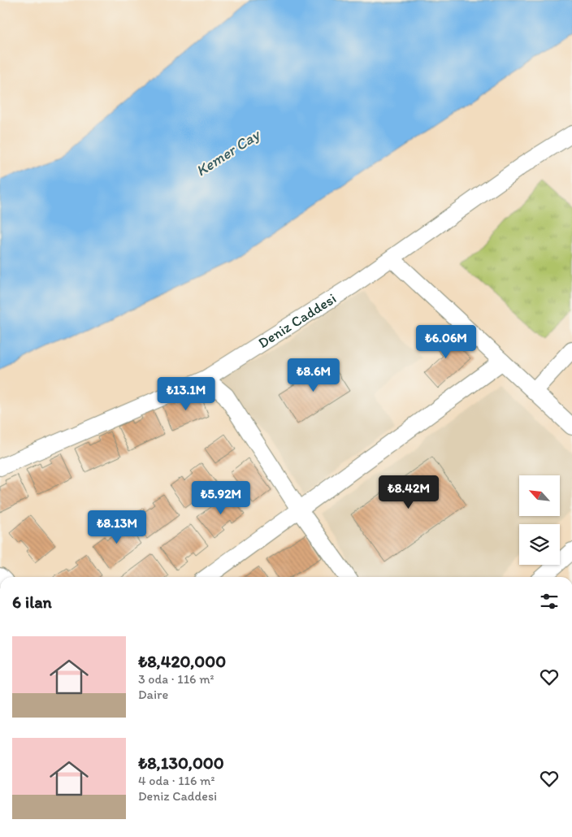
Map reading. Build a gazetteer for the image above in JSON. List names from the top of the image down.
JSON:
{
  "streets": {
    "street": ["Deniz Caddesi"]
  },
  "water": ["Kemer Cay"],
  "north": "top left",
  "page": {
    "price": [
      "₺6.06M",
      "₺8.6M",
      "₺13.1M",
      "₺8.42M",
      "₺5.92M",
      "₺8.13M"
    ],
    "heading": "6 ilan",
    "list": [
      {
        "name": "₺8,420,000",
        "note": "3 oda · 116 m² · Daire"
      },
      {
        "name": "₺8,130,000",
        "note": "4 oda · 116 m² · Deniz Caddesi"
      }
    ]
  }
}
